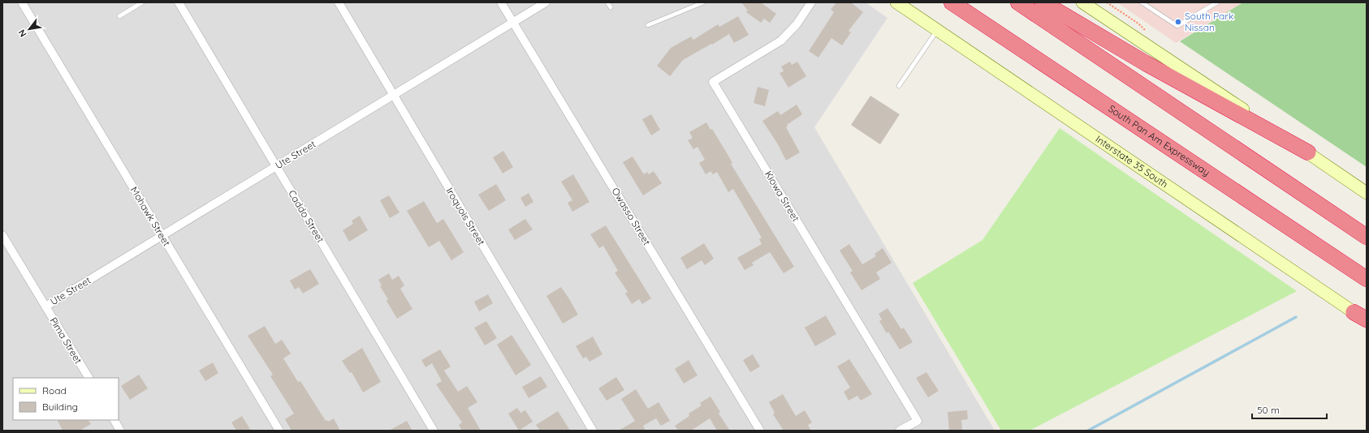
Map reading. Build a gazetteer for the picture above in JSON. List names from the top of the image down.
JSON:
{
  "streets": {
    "highway": ["South Pan Am Expressway"],
    "main road": ["Interstate 35 South"],
    "street": [
      "Ute Street",
      "Kiowa Street",
      "Mohawk Street",
      "Caddo Street",
      "Iroquois Street",
      "Owasso Street",
      "Pima Street"
    ]
  },
  "crossings": [
    ["Ute Street", "Mohawk Street"],
    ["Ute Street", "Caddo Street"],
    ["Ute Street", "Iroquois Street"],
    ["Ute Street", "Owasso Street"],
    ["Ute Street", "Pima Street"]
  ],
  "places": ["South Park Nissan"],
  "legend": ["Road", "Building"],
  "scale_bar": "50 m",
  "north": "bottom left"
}
